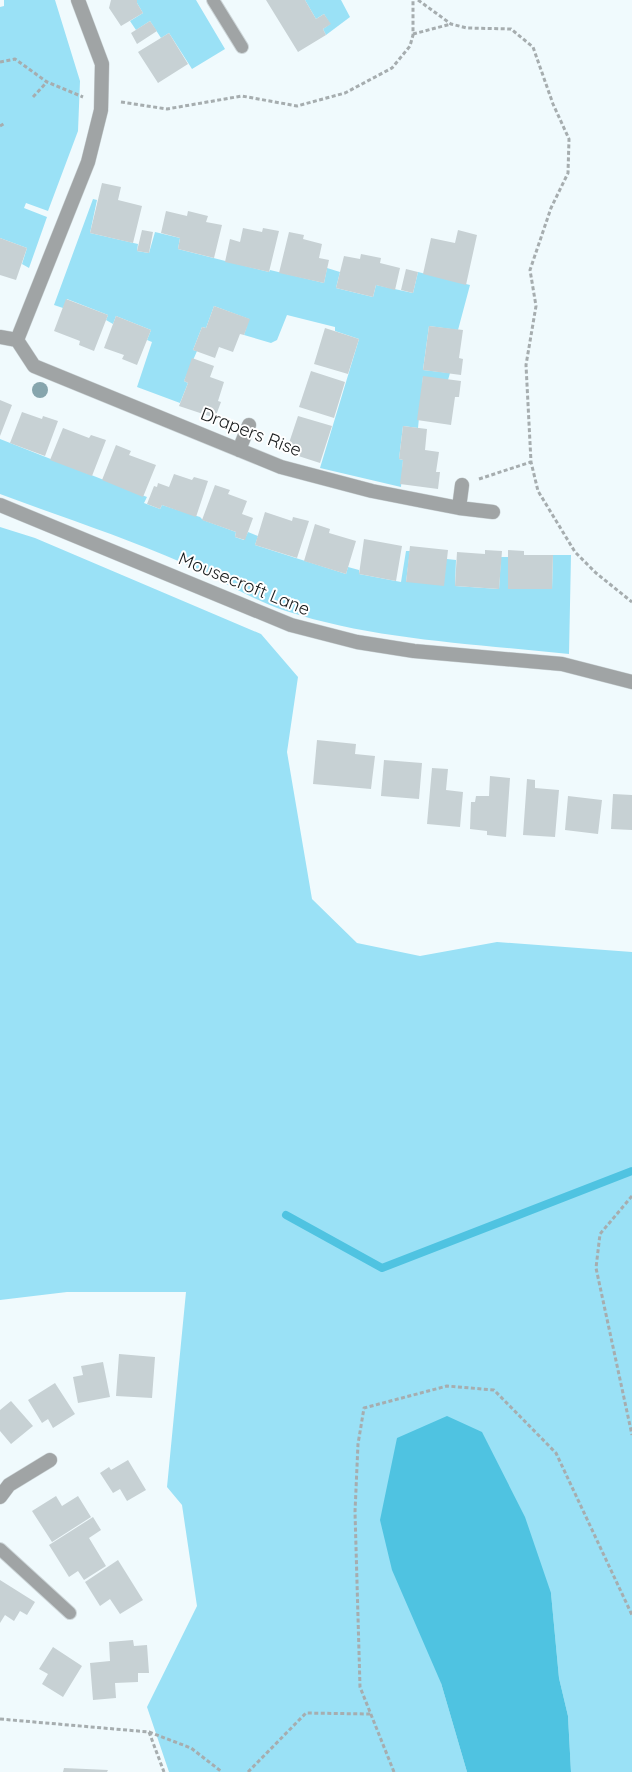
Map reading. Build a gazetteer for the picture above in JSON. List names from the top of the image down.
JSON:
{
  "streets": {
    "street": ["Drapers Rise", "Mousecroft Lane"]
  }
}
